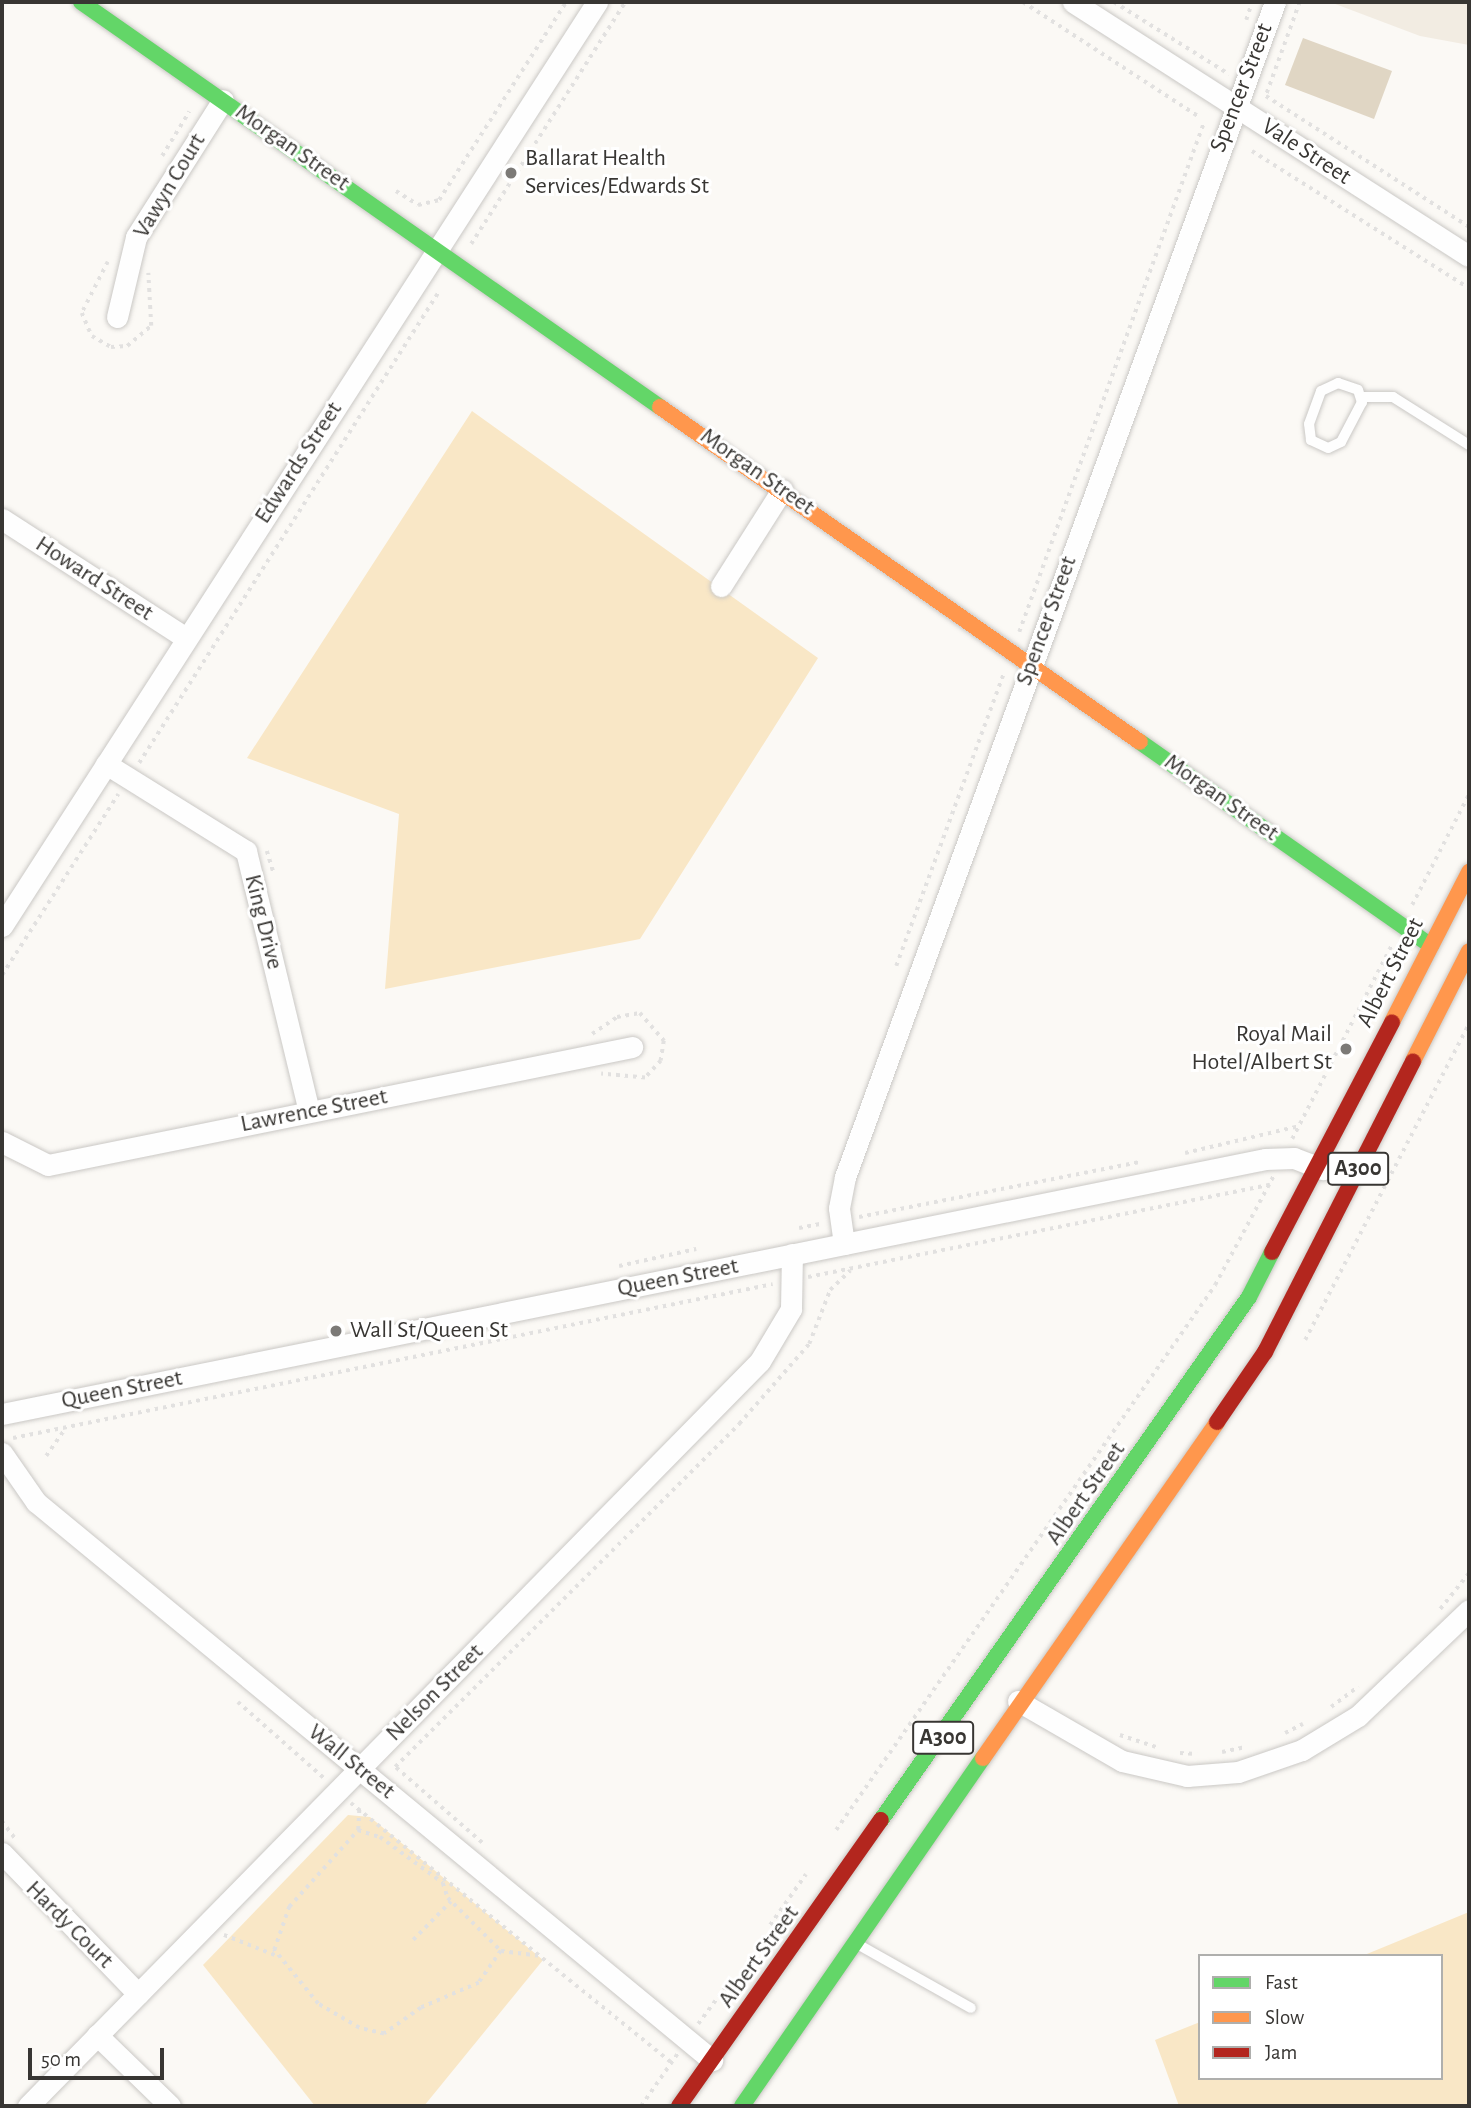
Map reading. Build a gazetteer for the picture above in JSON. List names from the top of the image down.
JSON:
{
  "streets": {
    "main road": ["Morgan Street", "Albert Street", "A300"],
    "street": [
      "Spencer Street",
      "Vale Street",
      "Vawyn Court",
      "Edwards Street",
      "Howard Street",
      "King Drive",
      "Lawrence Street",
      "Queen Street",
      "Nelson Street",
      "Wall Street",
      "Hardy Court"
    ]
  },
  "crossings": [
    ["Spencer Street", "Morgan Street"],
    ["Spencer Street", "Vale Street"],
    ["Spencer Street", "Queen Street"],
    ["Morgan Street", "Vawyn Court"],
    ["Morgan Street", "Edwards Street"],
    ["Morgan Street", "Albert Street"],
    ["Edwards Street", "Howard Street"],
    ["Edwards Street", "King Drive"],
    ["King Drive", "Lawrence Street"],
    ["Albert Street", "Queen Street"],
    ["Albert Street", "Wall Street"],
    ["Queen Street", "Nelson Street"],
    ["Nelson Street", "Wall Street"],
    ["Nelson Street", "Hardy Court"]
  ],
  "places": ["Ballarat Health Services/Edwards St", "Royal Mail Hotel/Albert St", "Wall St/Queen St"],
  "legend": ["Fast", "Slow", "Jam"],
  "scale_bar": "50 m"
}
